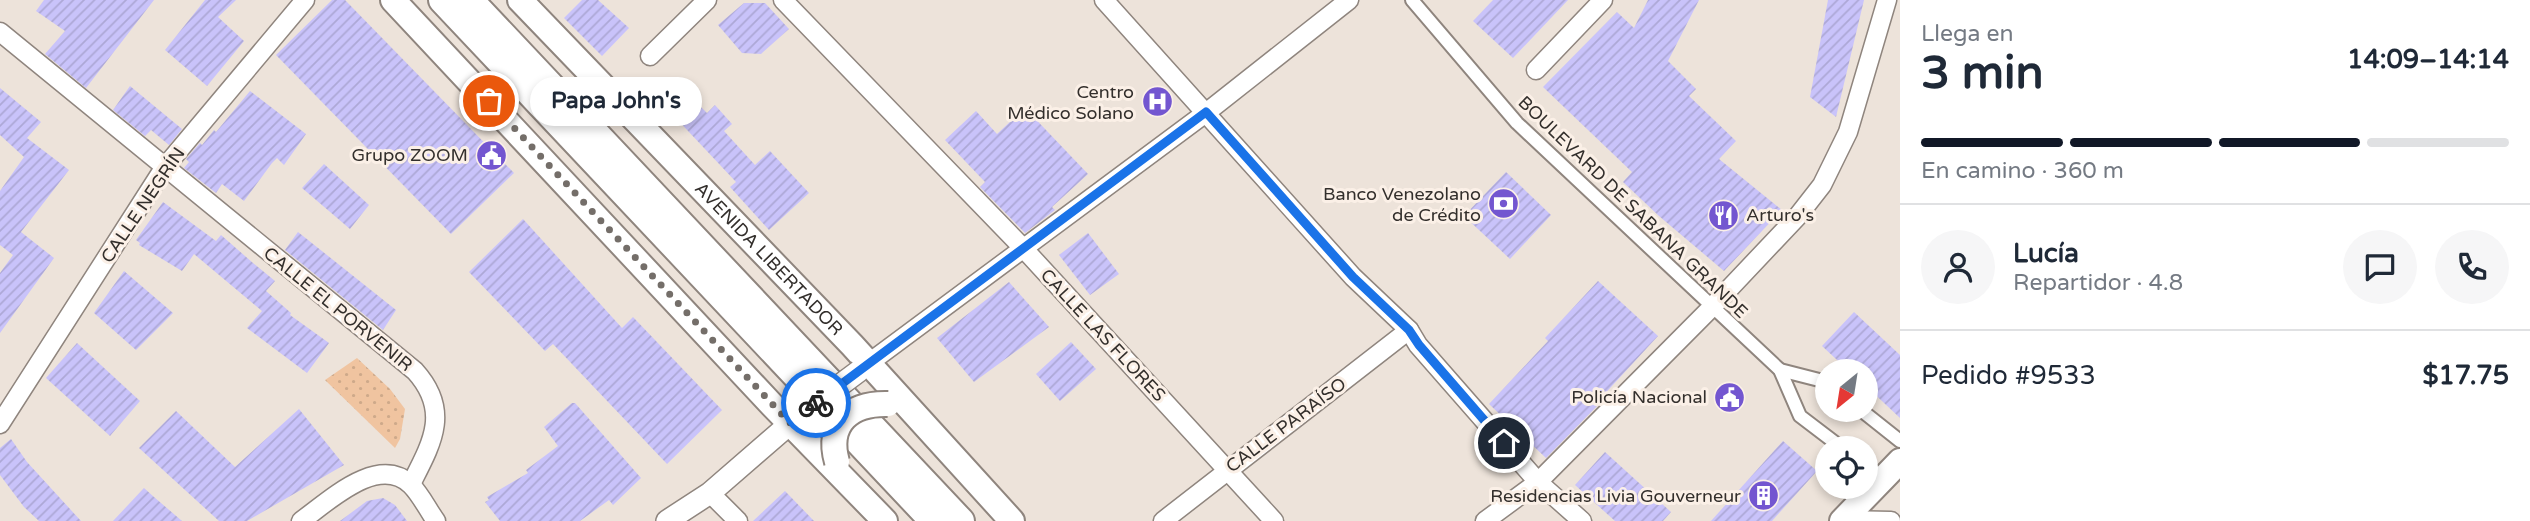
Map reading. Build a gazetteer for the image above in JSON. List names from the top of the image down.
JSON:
{
  "streets": {
    "main road": ["AVENIDA LIBERTADOR"],
    "street": [
      "CALLE NEGRÍN",
      "BOULEVARD DE SABANA GRANDE",
      "CALLE EL PORVENIR",
      "CALLE LAS FLORES",
      "CALLE PARAÍSO"
    ]
  },
  "crossings": [
    ["CALLE NEGRÍN", "CALLE EL PORVENIR"],
    ["CALLE LAS FLORES", "CALLE PARAÍSO"]
  ],
  "places": {
    "other": ["Papa John's"],
    "hospital": ["Centro Médico Solano"],
    "public building": ["Grupo ZOOM", "Policía Nacional"],
    "bank": ["Banco Venezolano de Crédito"],
    "restaurant": ["Arturo's"],
    "building": ["Residencias Livia Gouverneur"]
  },
  "north": "bottom left",
  "page": {
    "heading": ["3 min", "Llega en", "14:09–14:14"],
    "panel": [
      "Lucía",
      "Repartidor · 4.8",
      "Pedido #9533",
      "$17.75"
    ],
    "bubble": "Papa John's",
    "bar": "En camino · 360 m"
  }
}
